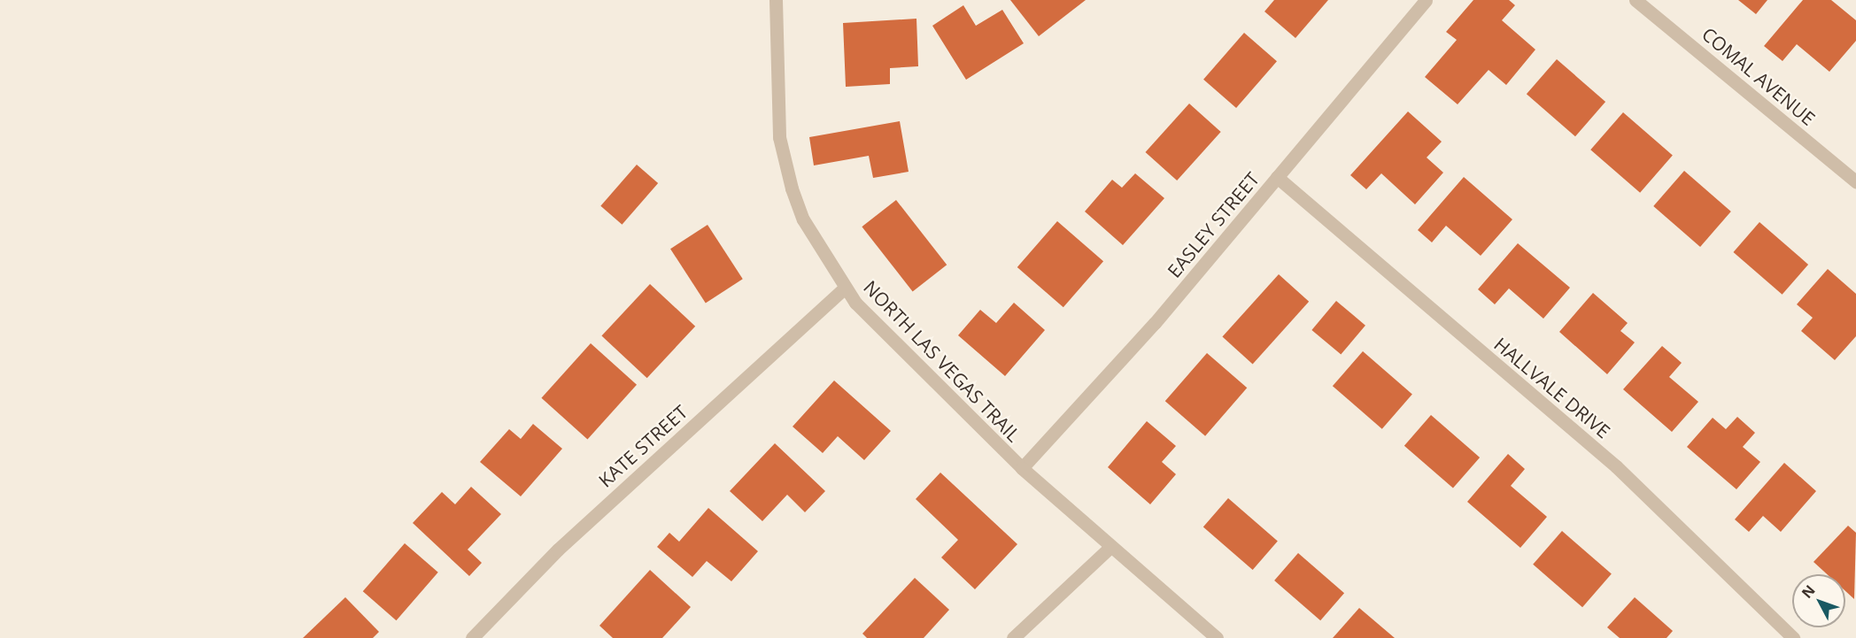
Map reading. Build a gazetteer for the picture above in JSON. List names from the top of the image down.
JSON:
{
  "streets": {
    "street": [
      "COMAL AVENUE",
      "EASLEY STREET",
      "NORTH LAS VEGAS TRAIL",
      "HALLVALE DRIVE",
      "KATE STREET"
    ]
  },
  "crossings": [
    ["EASLEY STREET", "NORTH LAS VEGAS TRAIL"],
    ["EASLEY STREET", "HALLVALE DRIVE"],
    ["NORTH LAS VEGAS TRAIL", "KATE STREET"]
  ],
  "north": "top left"
}
